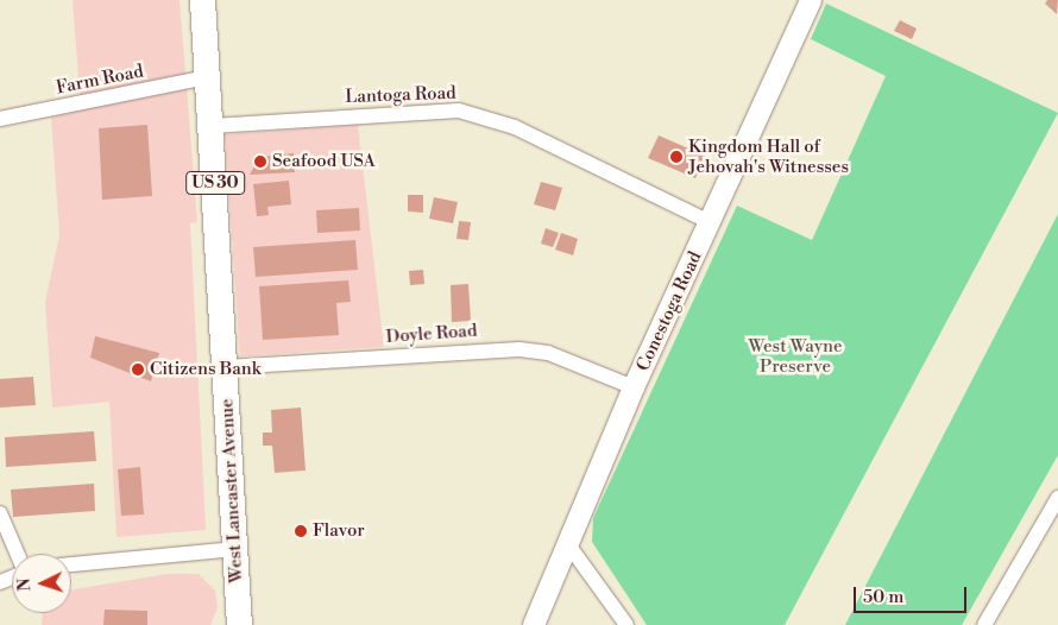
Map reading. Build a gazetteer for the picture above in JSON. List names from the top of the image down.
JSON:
{
  "streets": {
    "highway": ["US 30", "West Lancaster Avenue"],
    "main road": ["Conestoga Road"],
    "street": ["Farm Road", "Lantoga Road", "Doyle Road"]
  },
  "crossings": [
    ["Farm Road", "West Lancaster Avenue"],
    ["Lantoga Road", "Conestoga Road"],
    ["Lantoga Road", "West Lancaster Avenue"],
    ["Conestoga Road", "Doyle Road"],
    ["Doyle Road", "West Lancaster Avenue"]
  ],
  "parks": ["West Wayne Preserve"],
  "places": [
    "Kingdom Hall of Jehovah's Witnesses",
    "Seafood USA",
    "Citizens Bank",
    "Flavor"
  ],
  "scale_bar": "50 m",
  "north": "left"
}
